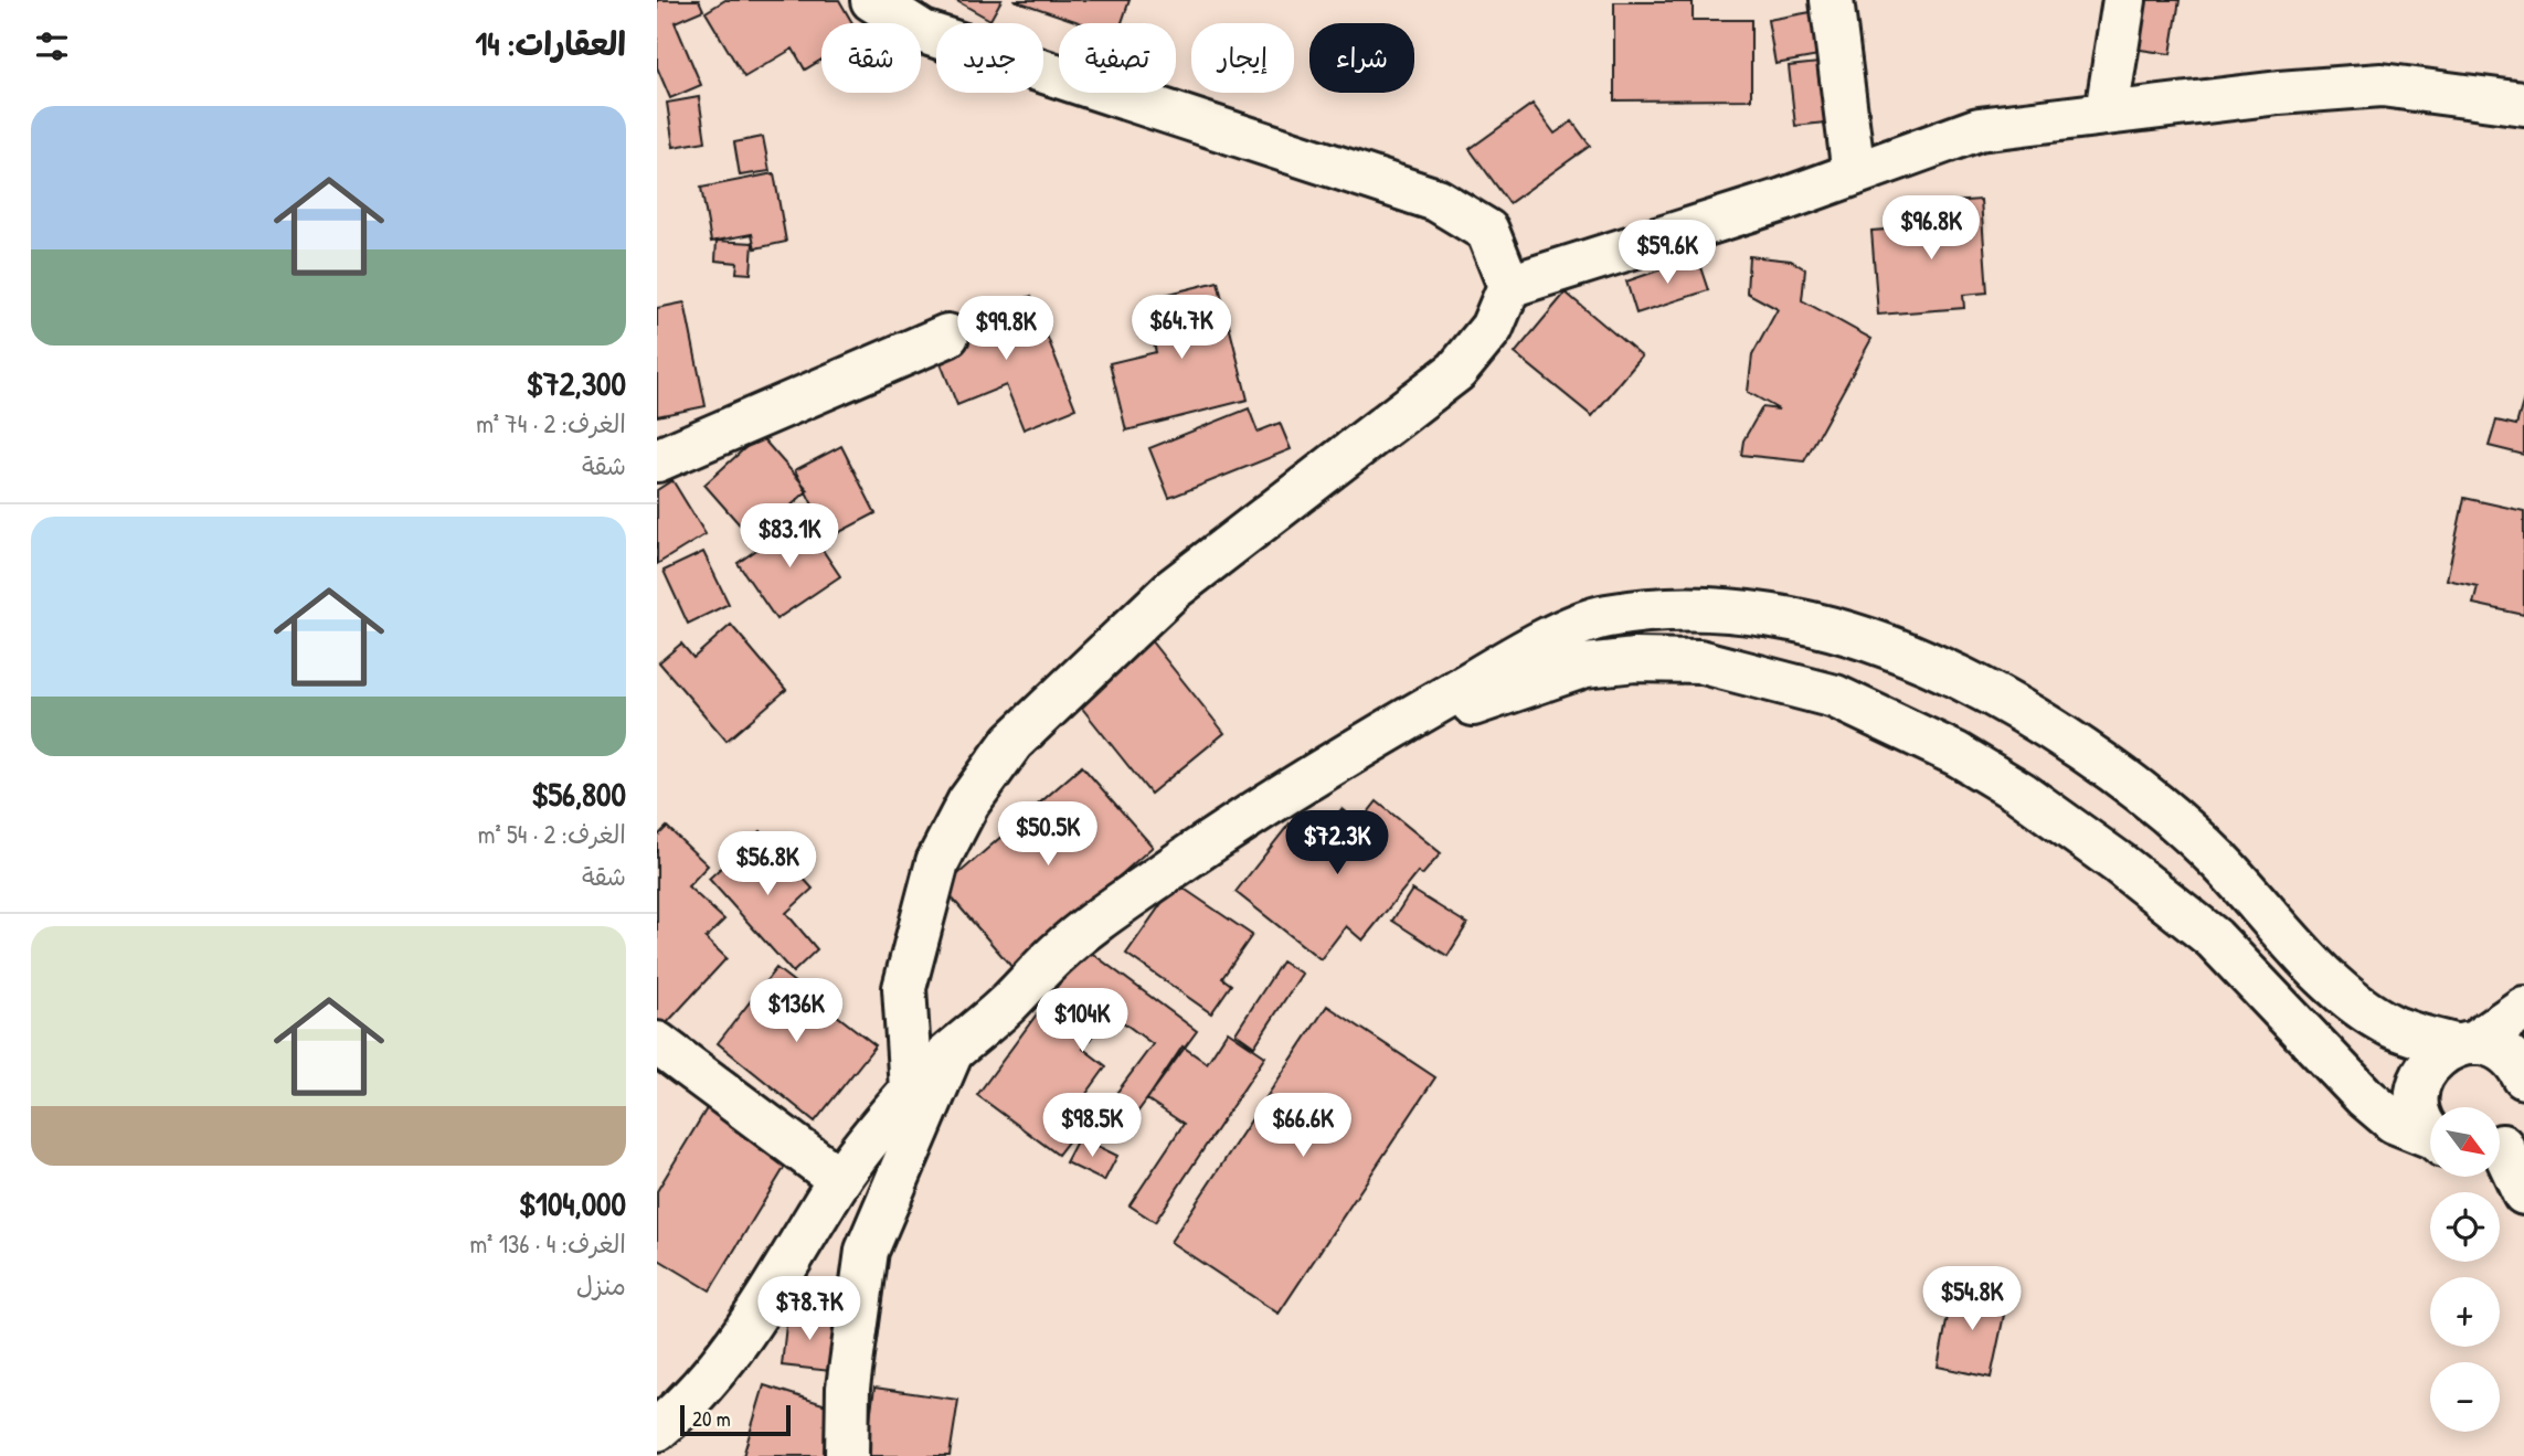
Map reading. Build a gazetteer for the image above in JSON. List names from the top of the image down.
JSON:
{
  "scale_bar": "20 m",
  "north": "bottom right",
  "page": {
    "heading": "العقارات: 14",
    "chip": [
      "شراء",
      "إيجار",
      "تصفية",
      "جديد",
      "شقة"
    ],
    "list": [
      {
        "name": "$72,300",
        "note": "الغرف: 2 · 74 m² · شقة"
      },
      {
        "name": "$56,800",
        "note": "الغرف: 2 · 54 m² · شقة"
      },
      {
        "name": "$104,000",
        "note": "الغرف: 4 · 136 m² · منزل"
      }
    ],
    "price": [
      "$96.8K",
      "$59.6K",
      "$64.7K",
      "$99.8K",
      "$83.1K",
      "$50.5K",
      "$72.3K",
      "$56.8K",
      "$136K",
      "$104K",
      "$98.5K",
      "$66.6K",
      "$54.8K",
      "$78.7K"
    ],
    "map_buttons": ["+", "−"],
    "scale": "20 m"
  }
}
